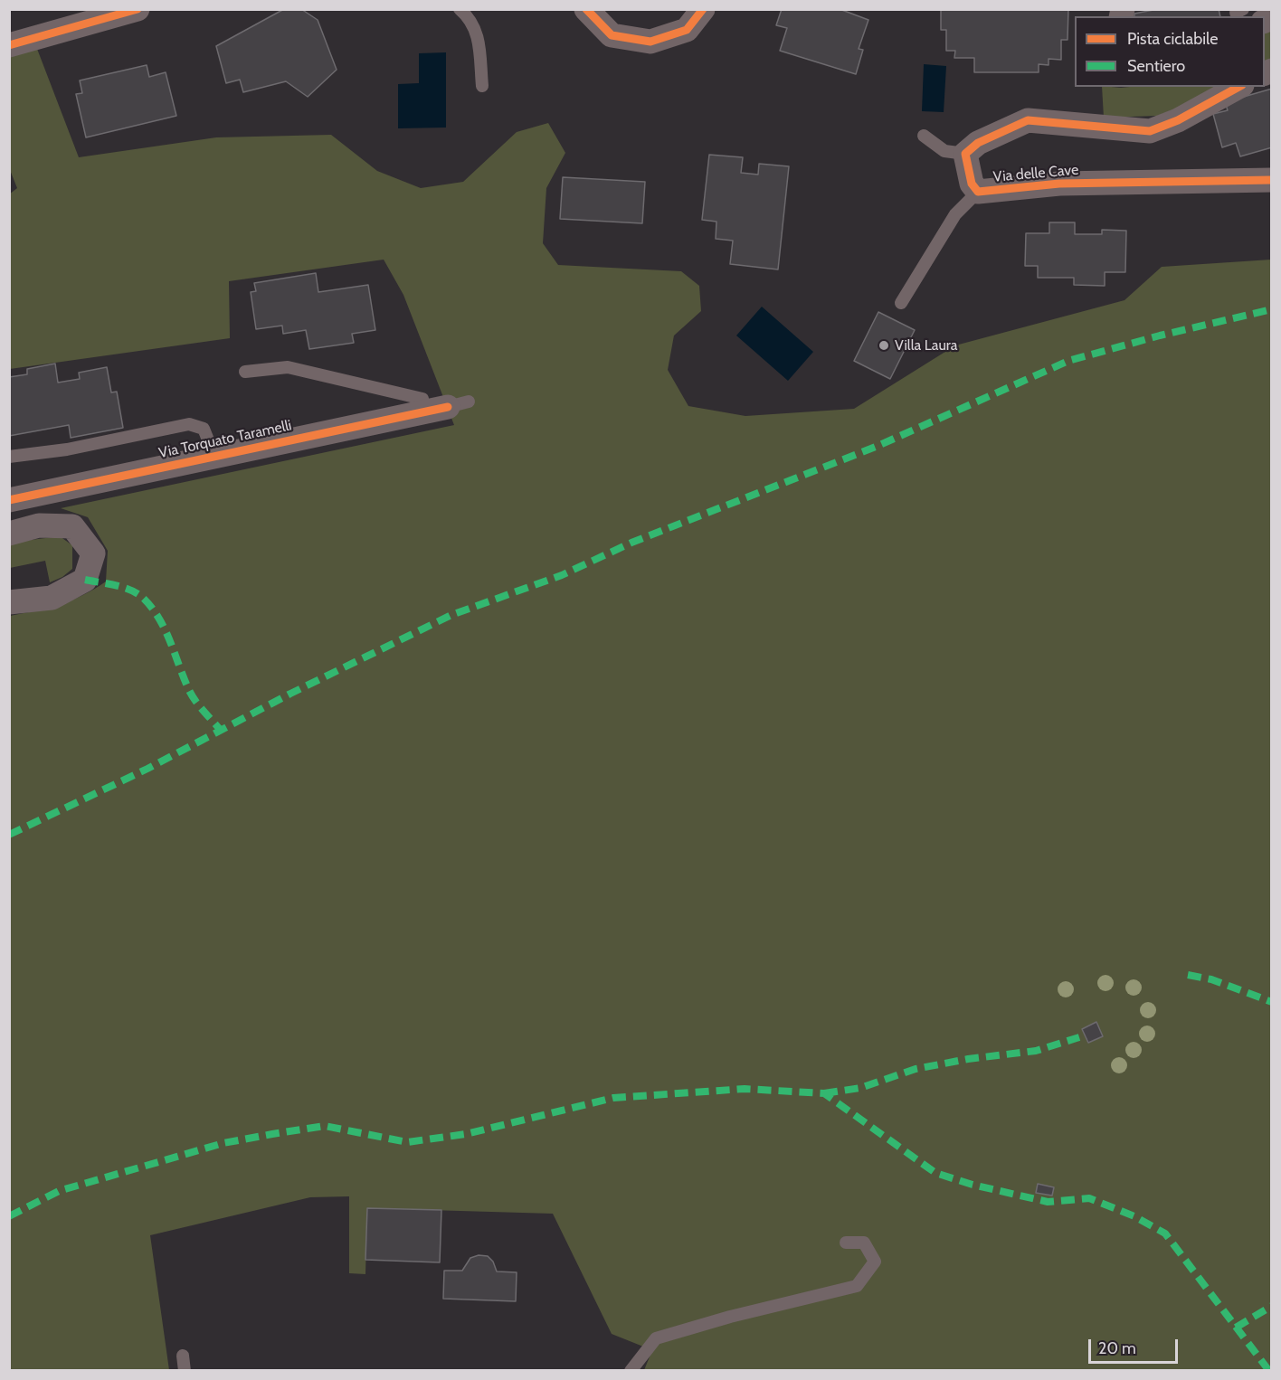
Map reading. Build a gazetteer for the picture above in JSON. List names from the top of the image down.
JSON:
{
  "streets": {
    "street": ["Via delle Cave", "Via Torquato Taramelli"]
  },
  "places": ["Villa Laura"],
  "legend": ["Pista ciclabile", "Sentiero"],
  "scale_bar": "20 m"
}
